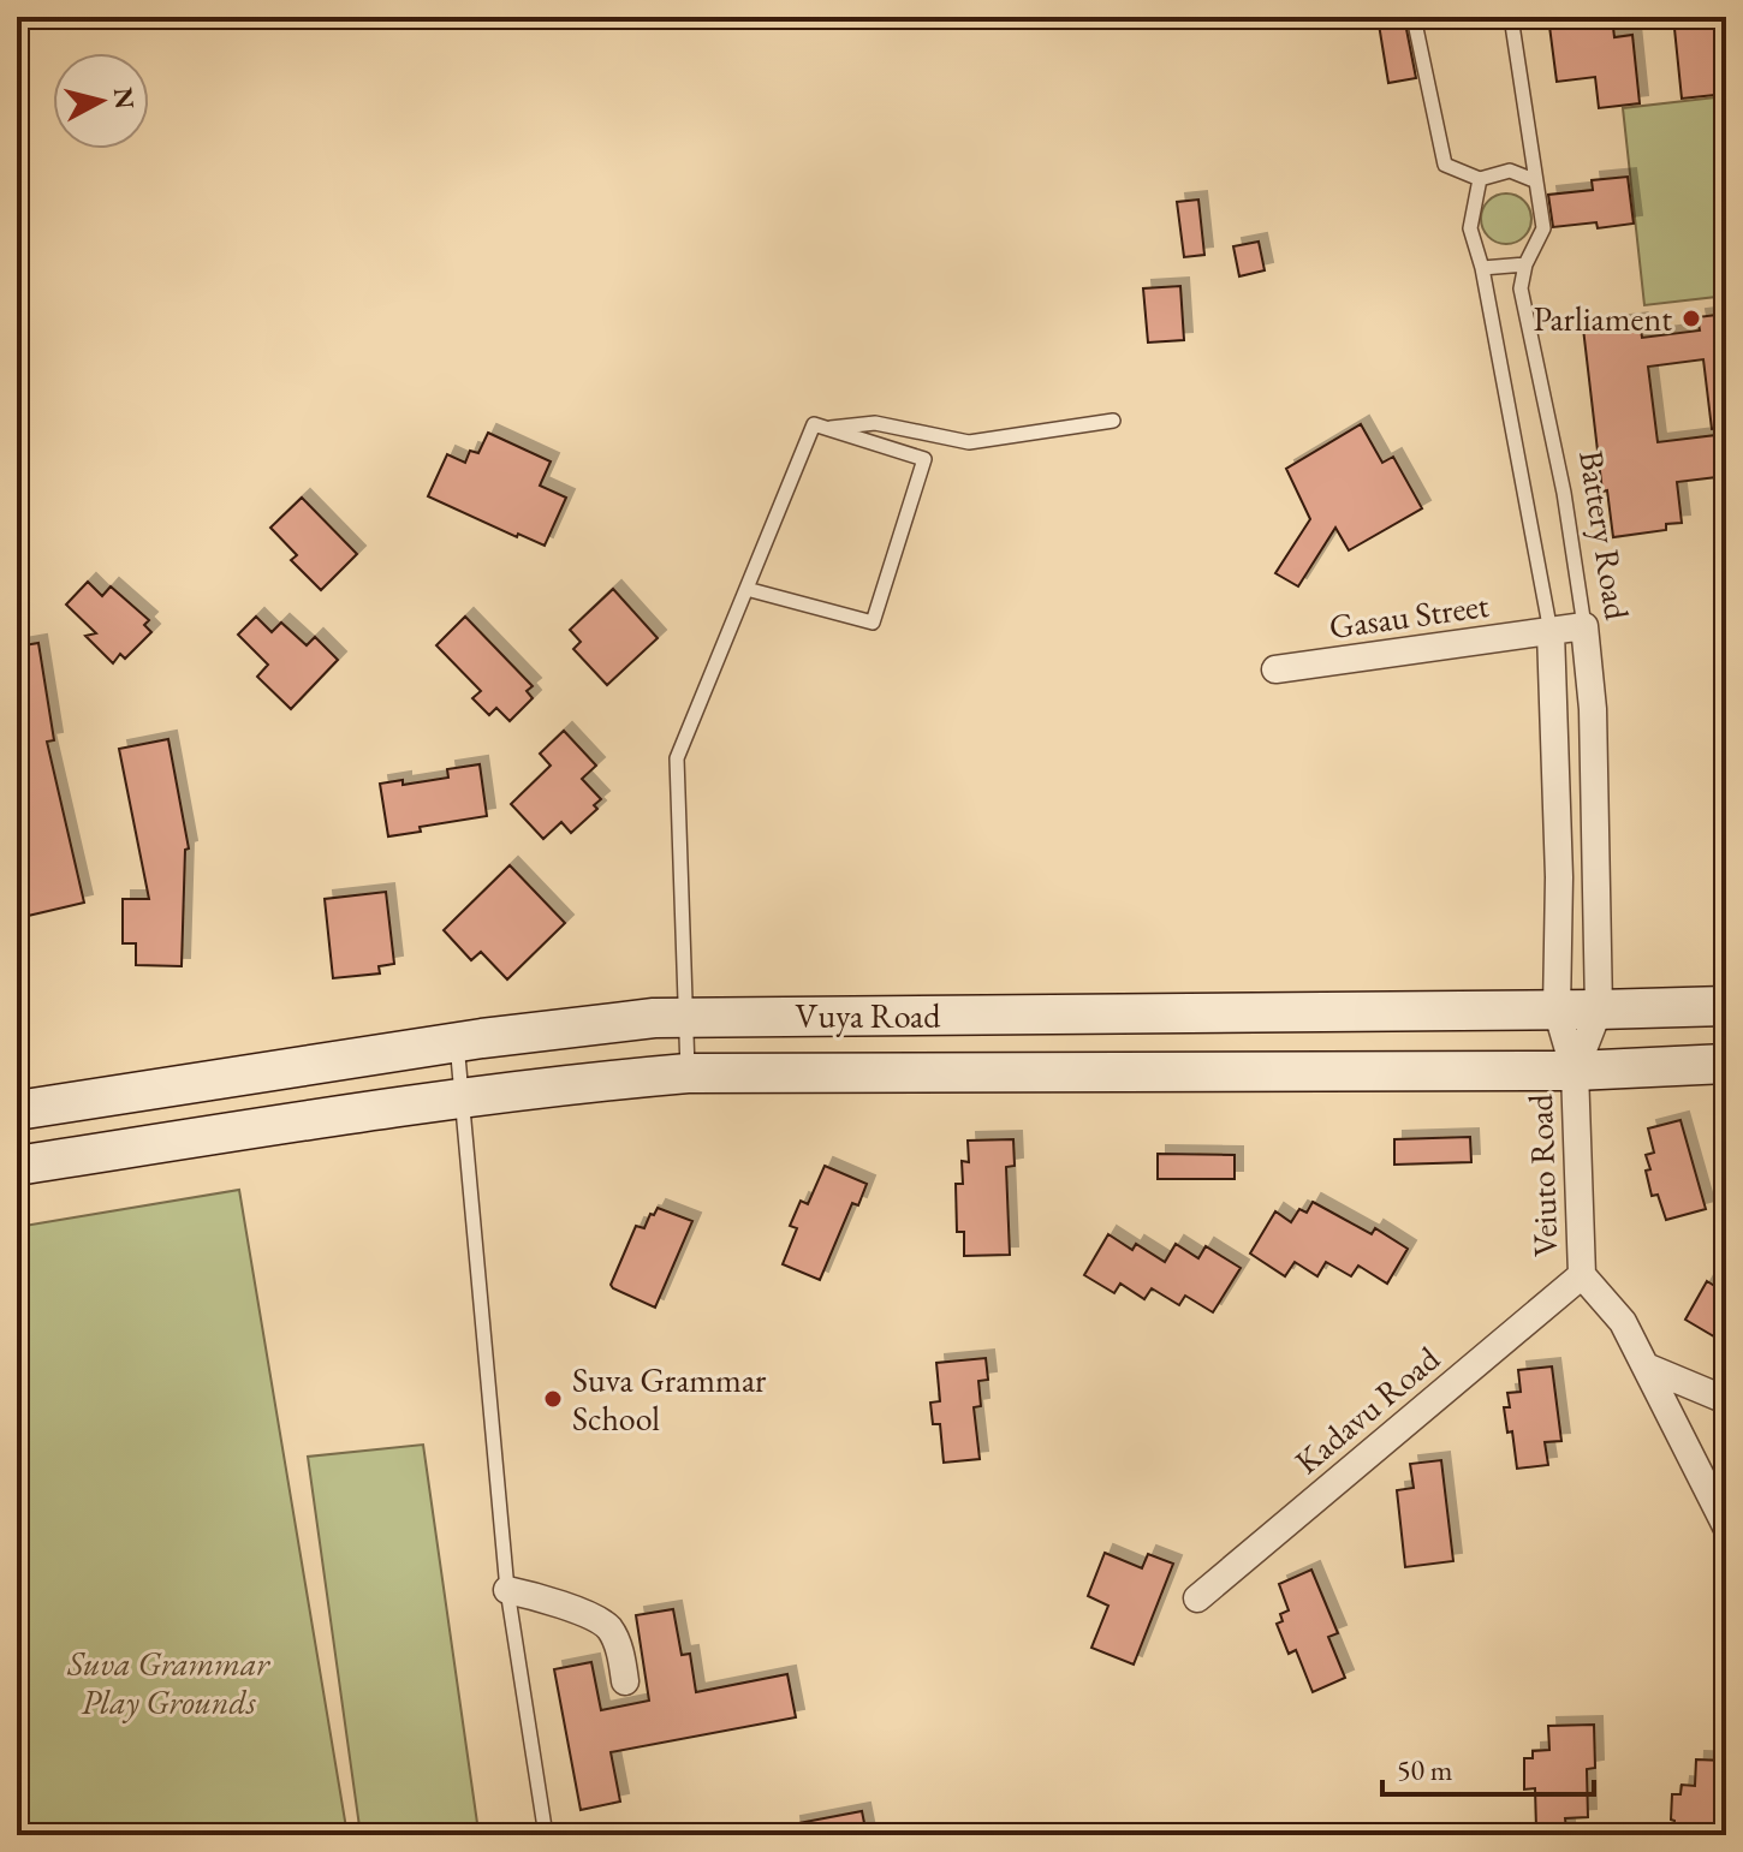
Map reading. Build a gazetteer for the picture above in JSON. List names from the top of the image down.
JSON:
{
  "streets": {
    "main road": ["Vuya Road"],
    "street": [
      "Battery Road",
      "Gasau Street",
      "Veiuto Road",
      "Kadavu Road"
    ]
  },
  "crossings": [
    ["Battery Road", "Gasau Street"],
    ["Battery Road", "Vuya Road"],
    ["Battery Road", "Veiuto Road"],
    ["Vuya Road", "Veiuto Road"],
    ["Veiuto Road", "Kadavu Road"]
  ],
  "parks": ["Suva Grammar Play Grounds"],
  "places": ["Parliament", "Suva Grammar School"],
  "scale_bar": "50 m",
  "north": "right"
}
